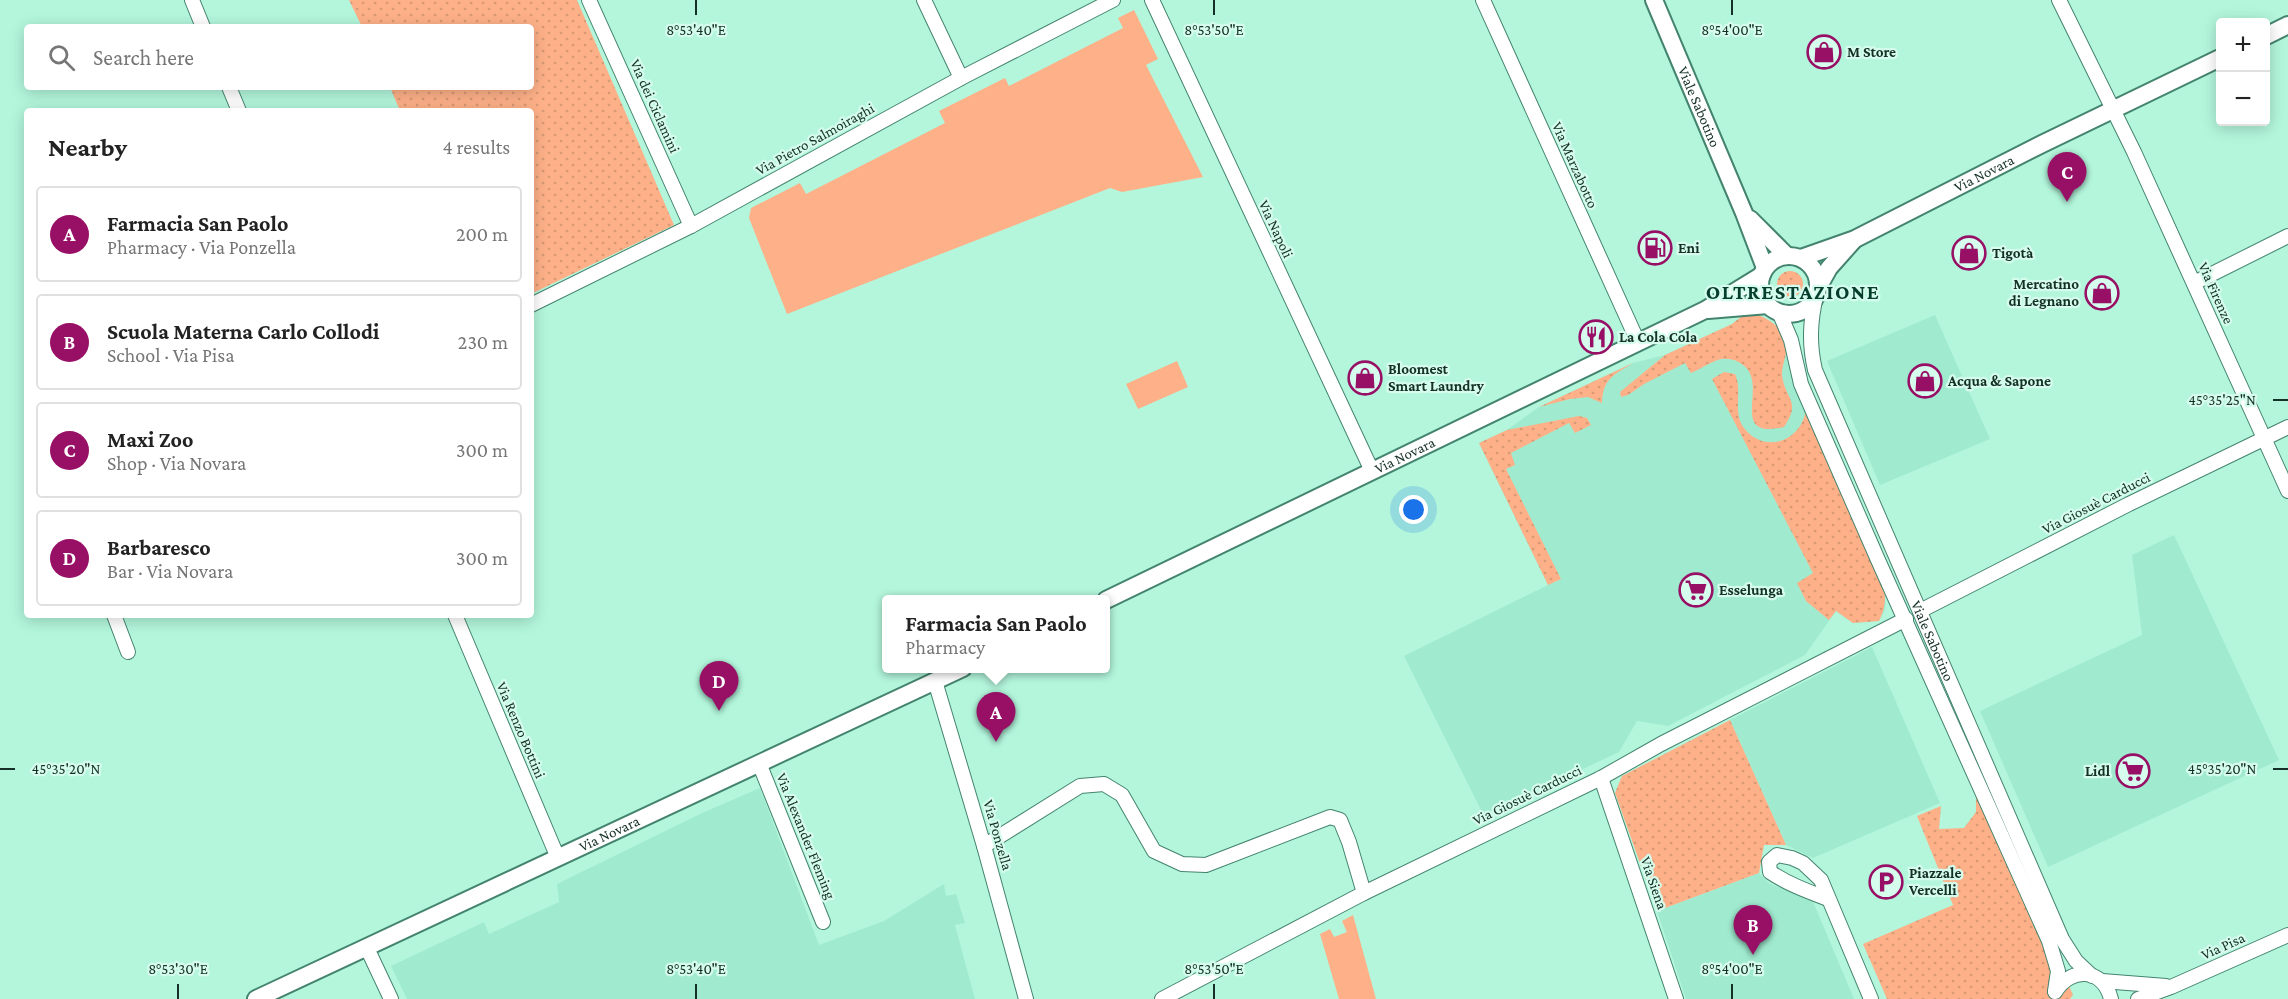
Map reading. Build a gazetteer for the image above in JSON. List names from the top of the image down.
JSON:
{
  "streets": {
    "street": [
      "Via dei Ciclamini",
      "Viale Sabotino",
      "Via Pietro Salmoiraghi",
      "Via Marzabotto",
      "Via Novara",
      "Via Napoli",
      "Via Firenze",
      "Via Giosuè Carducci",
      "Via Renzo Bottini",
      "Via Ponzella",
      "Via Alexander Fleming",
      "Via Siena",
      "Via Pisa"
    ]
  },
  "crossings": [
    ["Via dei Ciclamini", "Via Pietro Salmoiraghi"],
    ["Viale Sabotino", "Via Novara"],
    ["Viale Sabotino", "Via Giosuè Carducci"],
    ["Viale Sabotino", "Via Pisa"],
    ["Via Marzabotto", "Via Novara"],
    ["Via Novara", "Via Napoli"],
    ["Via Novara", "Via Firenze"],
    ["Via Novara", "Via Renzo Bottini"],
    ["Via Novara", "Via Ponzella"],
    ["Via Novara", "Via Alexander Fleming"],
    ["Via Firenze", "Via Giosuè Carducci"],
    ["Via Giosuè Carducci", "Via Siena"]
  ],
  "districts": ["OLTRESTAZIONE"],
  "places": {
    "shop": [
      "M Store",
      "Tigotà",
      "Mercatino di Legnano",
      "Bloomest Smart Laundry",
      "Acqua & Sapone"
    ],
    "fuel station": ["Eni"],
    "restaurant": ["La Cola Cola"],
    "supermarket": ["Esselunga", "Lidl"],
    "parking": ["Piazzale Vercelli"]
  },
  "page": {
    "map_buttons": ["+", "−"],
    "search": "Search here",
    "heading": ["Nearby", "4 results"],
    "pins": [
      "C",
      "D",
      "A",
      "B"
    ],
    "list": [
      {
        "mark": "A",
        "name": "Farmacia San Paolo",
        "note": "Pharmacy · Via Ponzella",
        "value": "200 m"
      },
      {
        "mark": "B",
        "name": "Scuola Materna Carlo Collodi",
        "note": "School · Via Pisa",
        "value": "230 m"
      },
      {
        "mark": "C",
        "name": "Maxi Zoo",
        "note": "Shop · Via Novara",
        "value": "300 m"
      },
      {
        "mark": "D",
        "name": "Barbaresco",
        "note": "Bar · Via Novara",
        "value": "300 m"
      }
    ],
    "popup": ["Farmacia San Paolo", "Pharmacy"]
  },
  "coordinates": [
    "8°53'40\"E",
    "8°53'50\"E",
    "8°54'00\"E",
    "45°35'25\"N",
    "45°35'20\"N",
    "8°53'30\"E"
  ]
}
